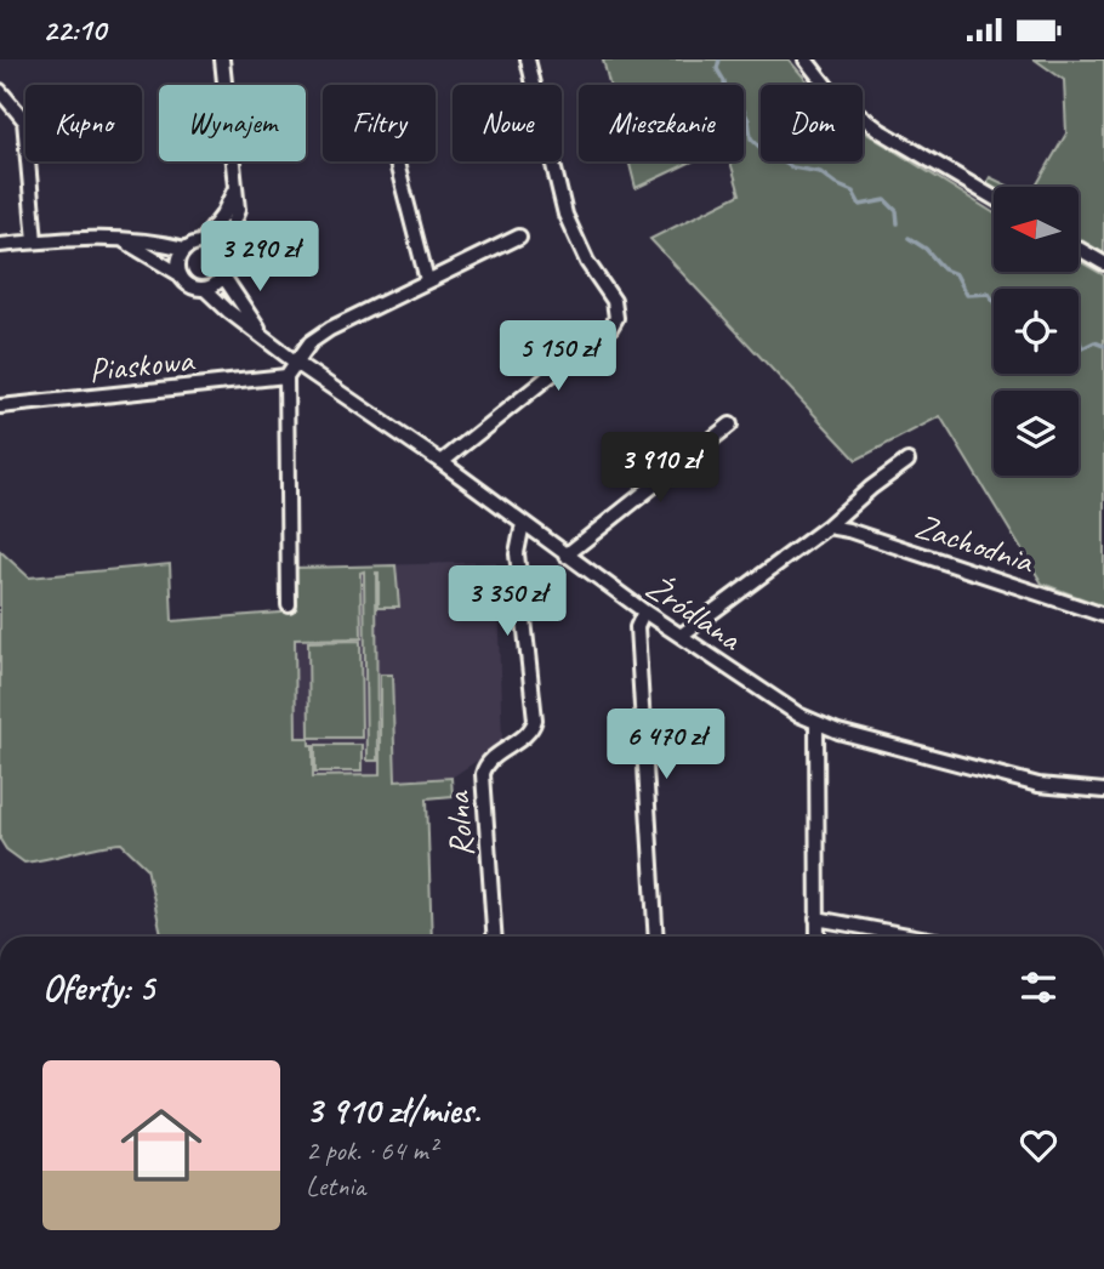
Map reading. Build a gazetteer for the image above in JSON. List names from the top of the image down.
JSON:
{
  "streets": {
    "street": [
      "Piaskowa",
      "Zachodnia",
      "Źródlana",
      "Rolna"
    ]
  },
  "crossings": [
    ["Zachodnia", "Źródlana"],
    ["Źródlana", "Rolna"]
  ],
  "north": "left",
  "page": {
    "status": "22:10",
    "chip": [
      "Kupno",
      "Wynajem",
      "Filtry",
      "Nowe",
      "Mieszkanie",
      "Dom"
    ],
    "price": [
      "3 290 zł",
      "5 150 zł",
      "3 910 zł",
      "3 350 zł",
      "6 470 zł"
    ],
    "heading": "Oferty: 5",
    "list": [
      {
        "name": "3 910 zł/mies.",
        "note": "2 pok. · 64 m² · Letnia"
      }
    ]
  }
}
